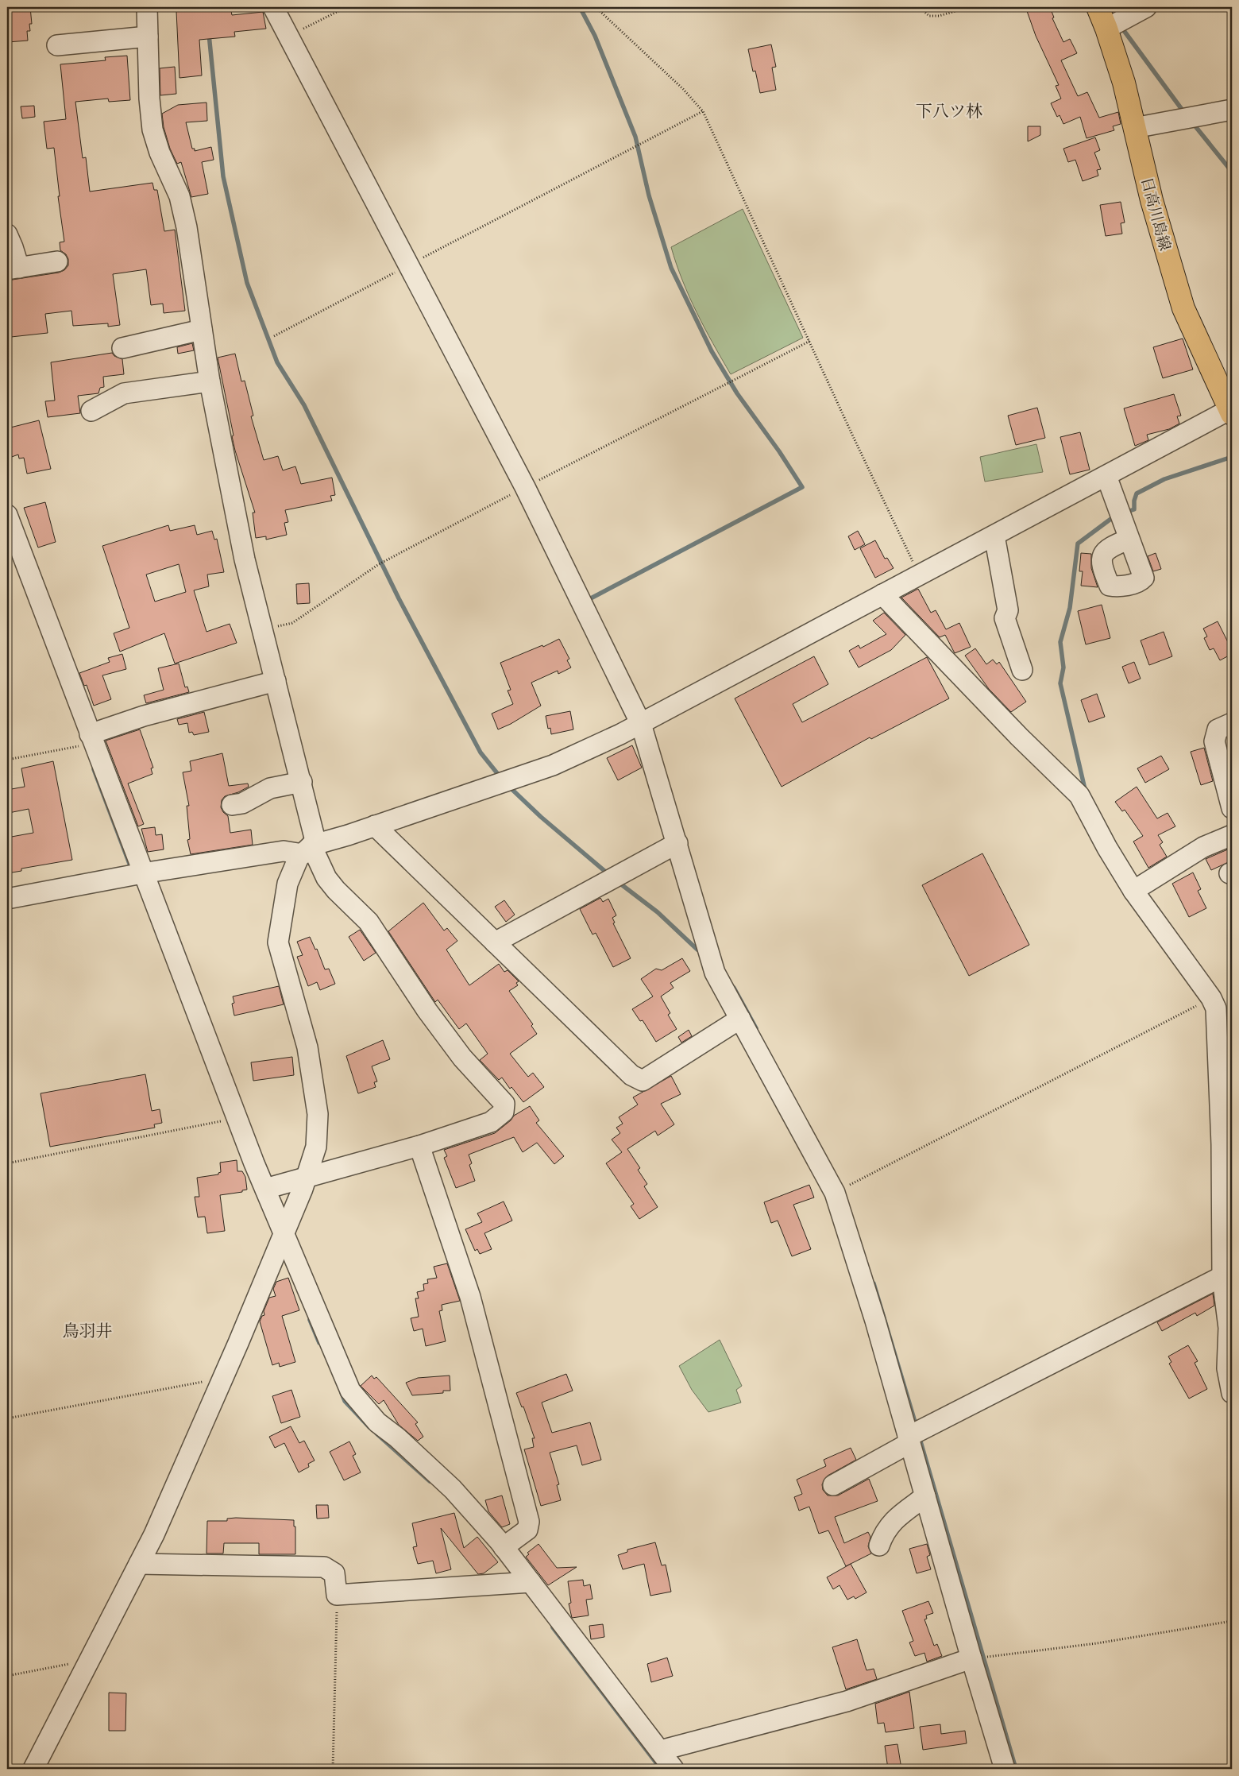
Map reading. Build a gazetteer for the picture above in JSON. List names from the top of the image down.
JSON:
{
  "streets": {
    "main road": ["日高川島線"]
  },
  "districts": ["下八ツ林", "鳥羽井"]
}
